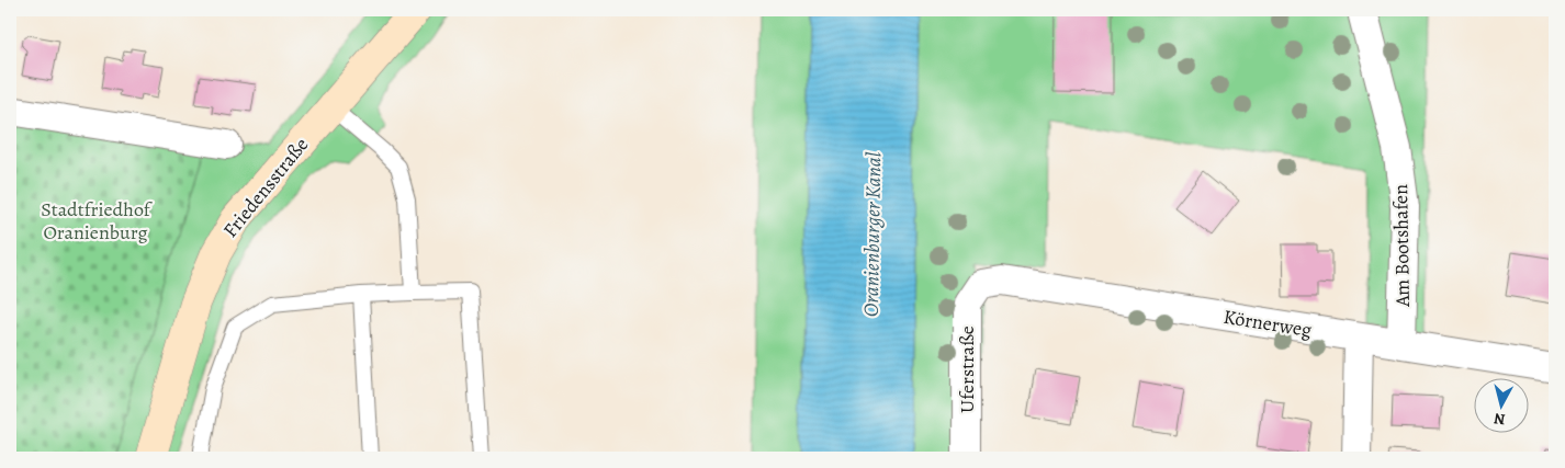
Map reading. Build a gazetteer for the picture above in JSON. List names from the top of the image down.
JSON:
{
  "streets": {
    "street": [
      "Friedensstraße",
      "Am Bootshafen",
      "Körnerweg",
      "Uferstraße"
    ]
  },
  "crossings": [
    ["Am Bootshafen", "Körnerweg"],
    ["Körnerweg", "Uferstraße"]
  ],
  "water": ["Oranienburger Kanal"],
  "parks": ["Stadtfriedhof Oranienburg"],
  "north": "bottom"
}
